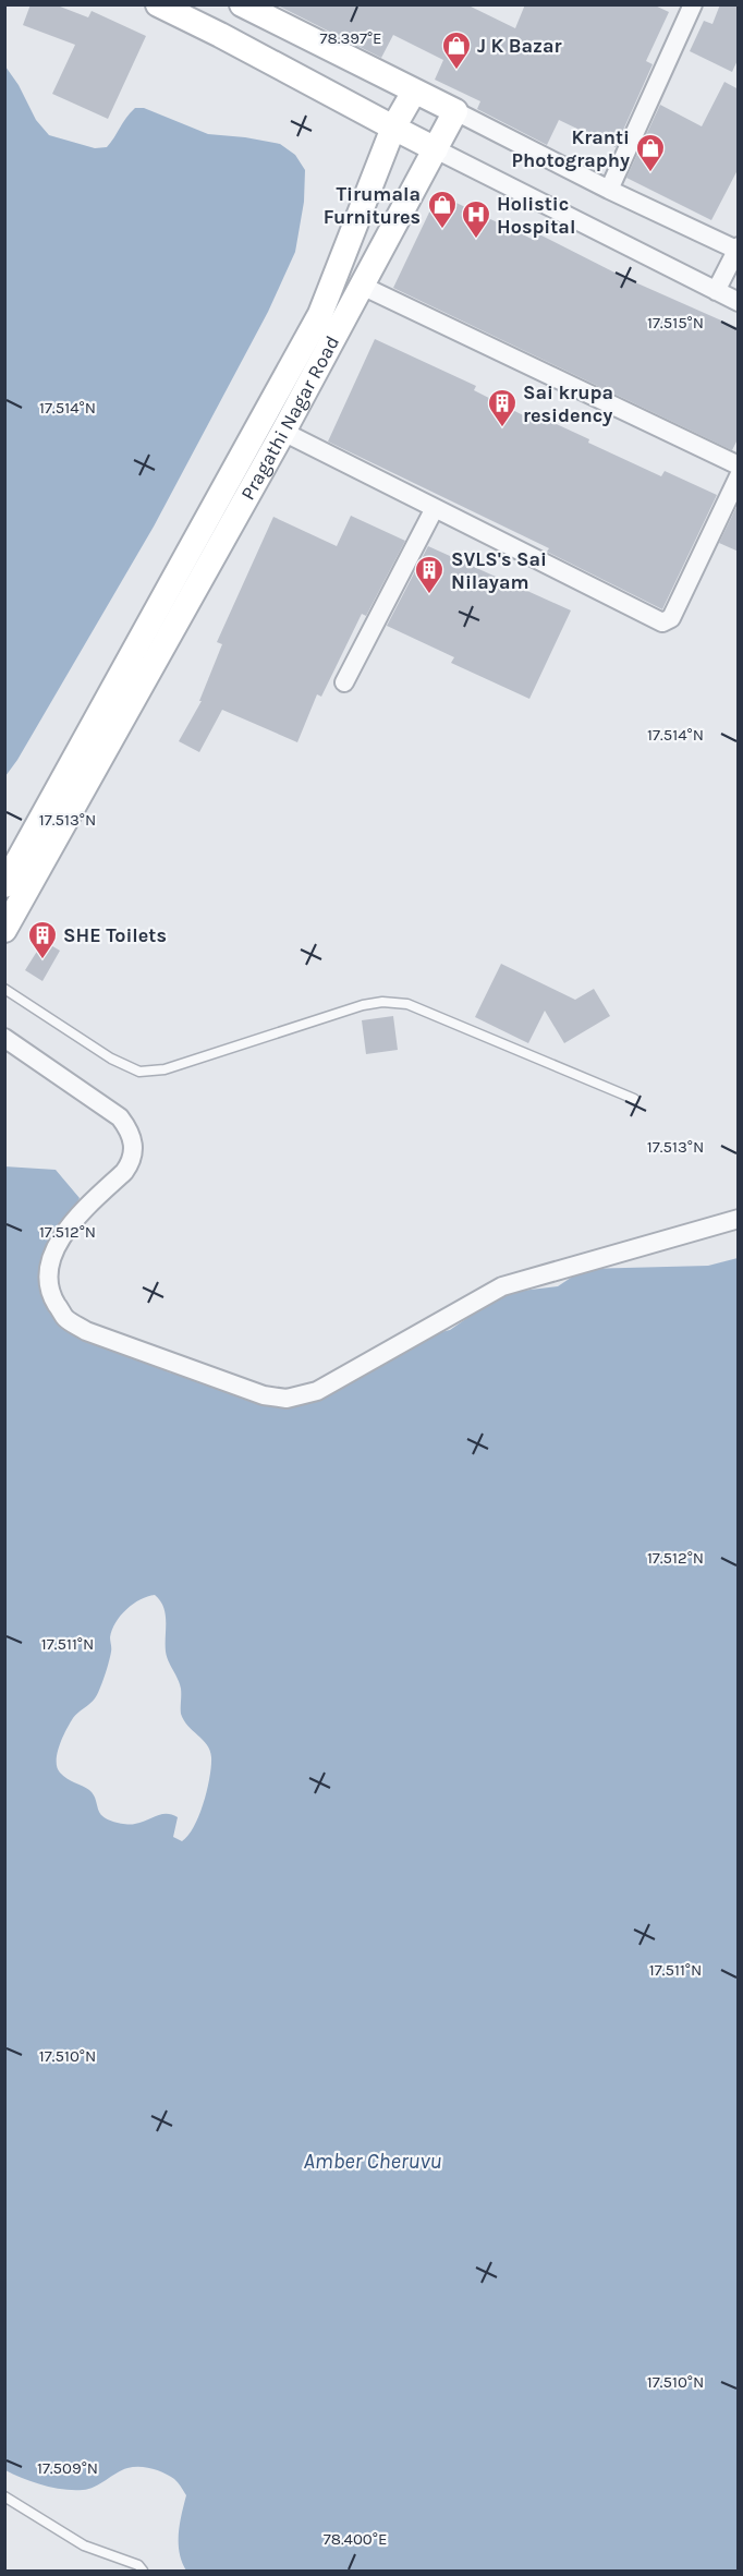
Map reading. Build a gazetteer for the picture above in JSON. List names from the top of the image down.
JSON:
{
  "streets": {
    "main road": ["Pragathi Nagar Road"]
  },
  "water": ["Amber Cheruvu"],
  "places": {
    "shop": ["J K Bazar", "Kranti Photography", "Tirumala Furnitures"],
    "hospital": ["Holistic Hospital"],
    "building": ["Sai krupa residency", "SVLS's Sai Nilayam", "SHE Toilets"]
  },
  "coordinates": [
    "78.397°E",
    "17.515°N",
    "17.514°N",
    "17.513°N",
    "17.512°N",
    "17.511°N",
    "17.510°N",
    "17.509°N",
    "78.400°E"
  ]
}
